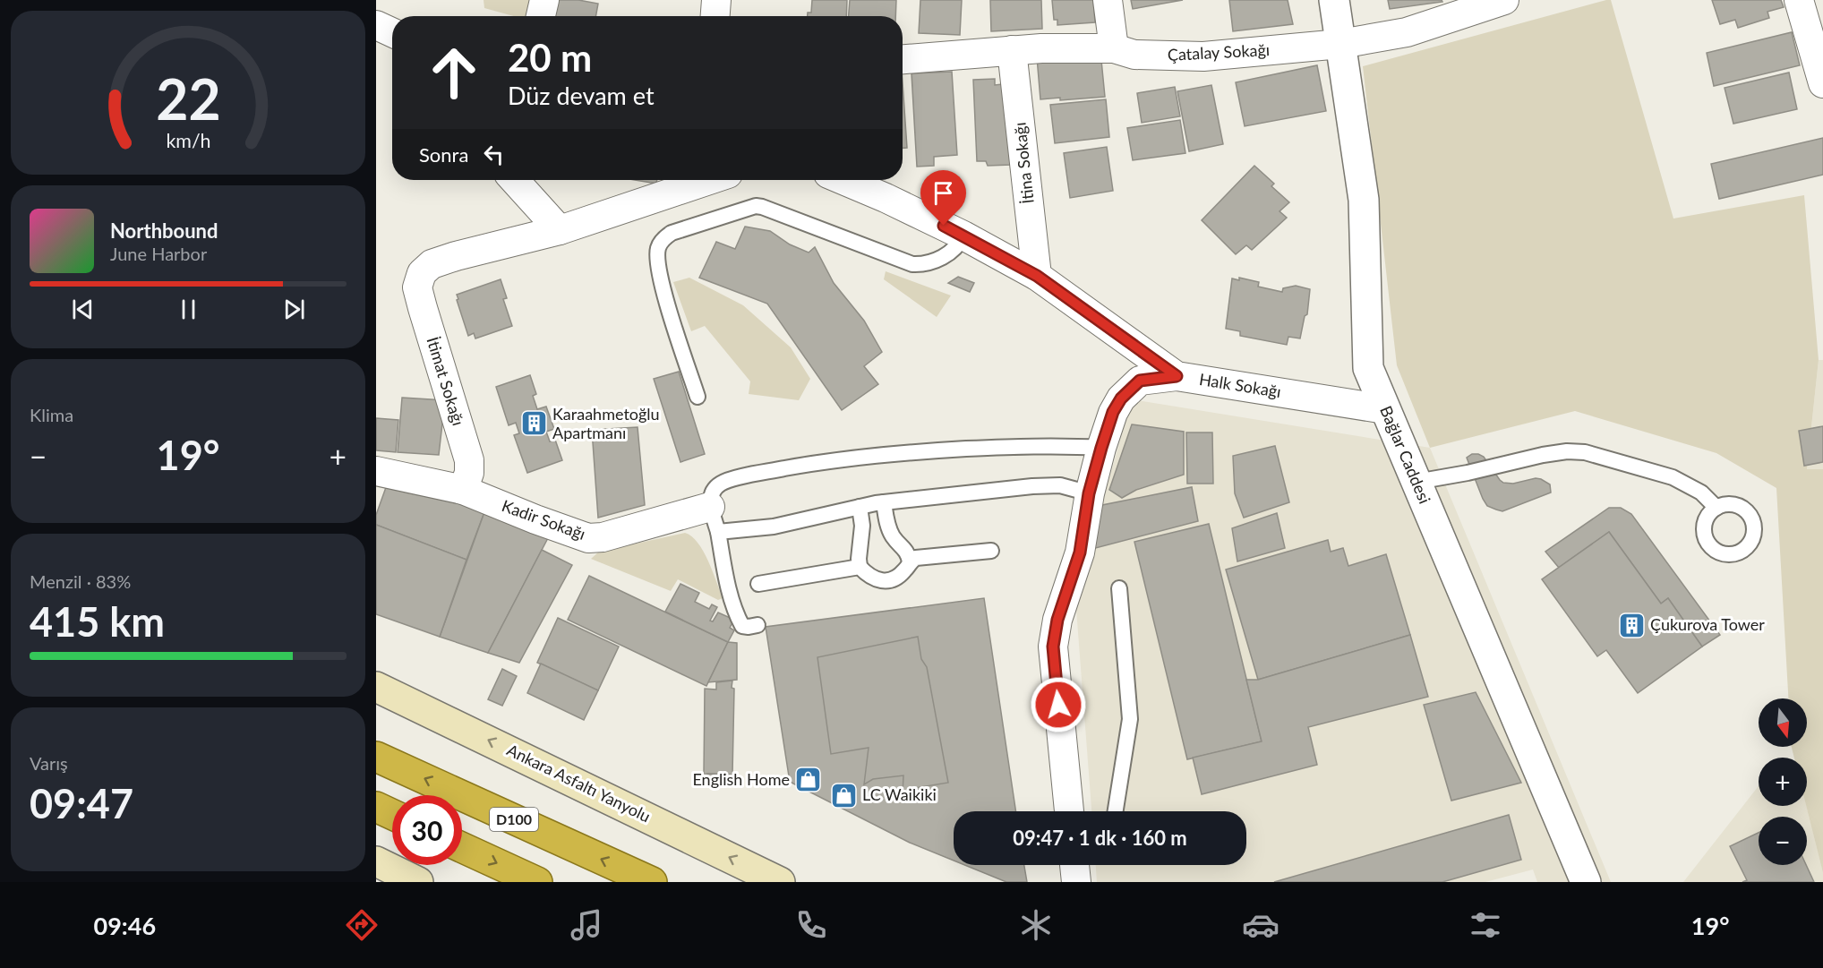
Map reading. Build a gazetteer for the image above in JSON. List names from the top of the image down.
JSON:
{
  "streets": {
    "highway": ["D100"],
    "main road": ["Ankara Asfaltı Yanyolu"],
    "street": [
      "Çatalay Sokağı",
      "İtina Sokağı",
      "İtimat Sokağı",
      "Halk Sokağı",
      "Bağlar Caddesi",
      "Kadir Sokağı"
    ]
  },
  "crossings": [
    ["Çatalay Sokağı", "İtina Sokağı"],
    ["Çatalay Sokağı", "Bağlar Caddesi"],
    ["İtina Sokağı", "Halk Sokağı"],
    ["İtimat Sokağı", "Kadir Sokağı"],
    ["Halk Sokağı", "Bağlar Caddesi"]
  ],
  "one_way": ["Ankara Asfaltı Yanyolu"],
  "places": {
    "building": ["Karaahmetoğlu Apartmanı", "Çukurova Tower"],
    "shop": ["English Home", "LC Waikiki"]
  },
  "north": "bottom",
  "page": {
    "turn": ["20 m", "Düz devam et"],
    "then": "Sonra",
    "song": ["Northbound", "June Harbor"],
    "tile": [
      "Klima",
      ["Menzil · 83%", "415 km"],
      ["Varış", "09:47"]
    ],
    "heat": ["−", "19°", "+"],
    "map_buttons": ["+", "−"],
    "limit": "30",
    "trip": "09:47 · 1 dk · 160 m",
    "tabs": ["09:46", "19°"],
    "gauge": ["22", "km/h"]
  }
}
